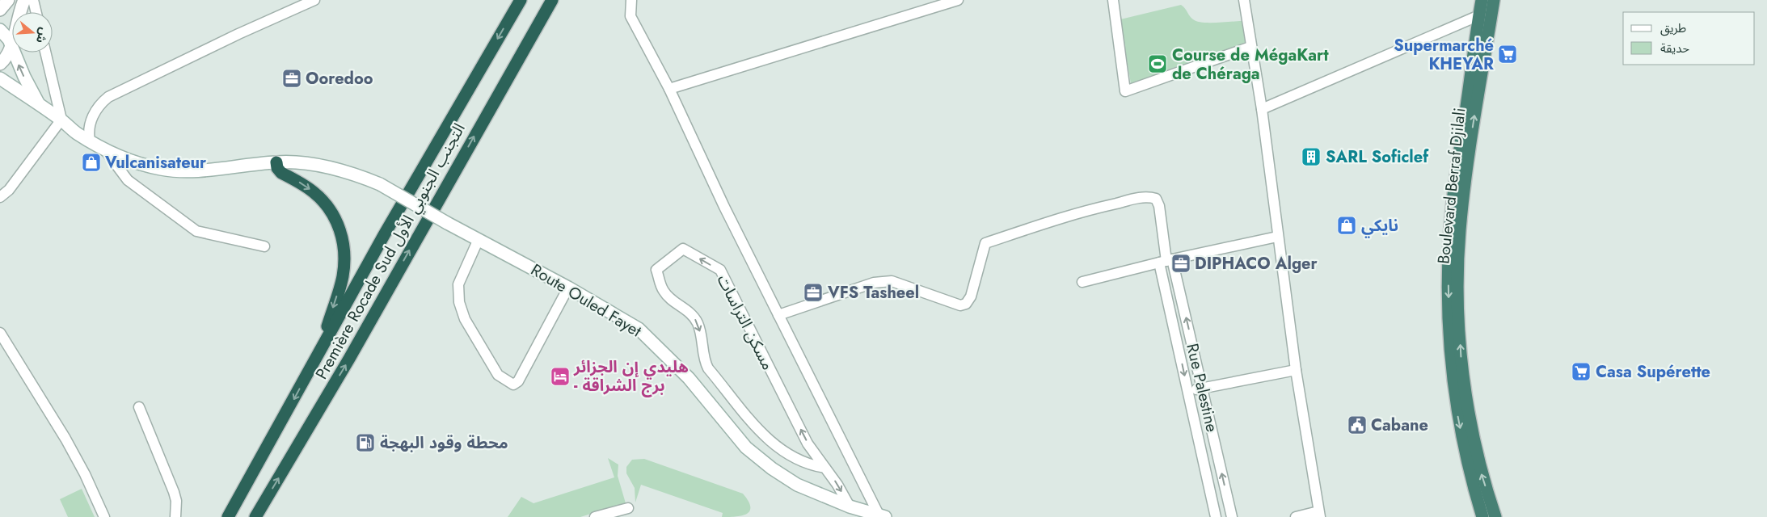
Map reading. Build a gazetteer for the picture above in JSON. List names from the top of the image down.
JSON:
{
  "streets": {
    "highway": ["Boulevard Berraf Djilali", "Première Rocade Sud التجنب الجنوبي الأول"],
    "main road": ["Route Ouled Fayet"],
    "street": ["مسكن التراسات", "Rue Palestine"]
  },
  "crossings": [
    ["Route Ouled Fayet", "مسكن التراسات"]
  ],
  "places": {
    "supermarket": ["Supermarché KHEYAR", "Casa Supérette"],
    "sports": ["Course de MégaKart de Chéraga"],
    "office": ["Ooredoo", "DIPHACO Alger", "VFS Tasheel"],
    "building": ["SARL Soficlef"],
    "shop": ["Vulcanisateur", "نايكي"],
    "hotel": ["هليدي إن الجزائر - برج الشراقة"],
    "public building": ["Cabane"],
    "fuel station": ["محطة وقود البهجة"]
  },
  "legend": ["طريق", "حديقة"],
  "north": "right"
}
